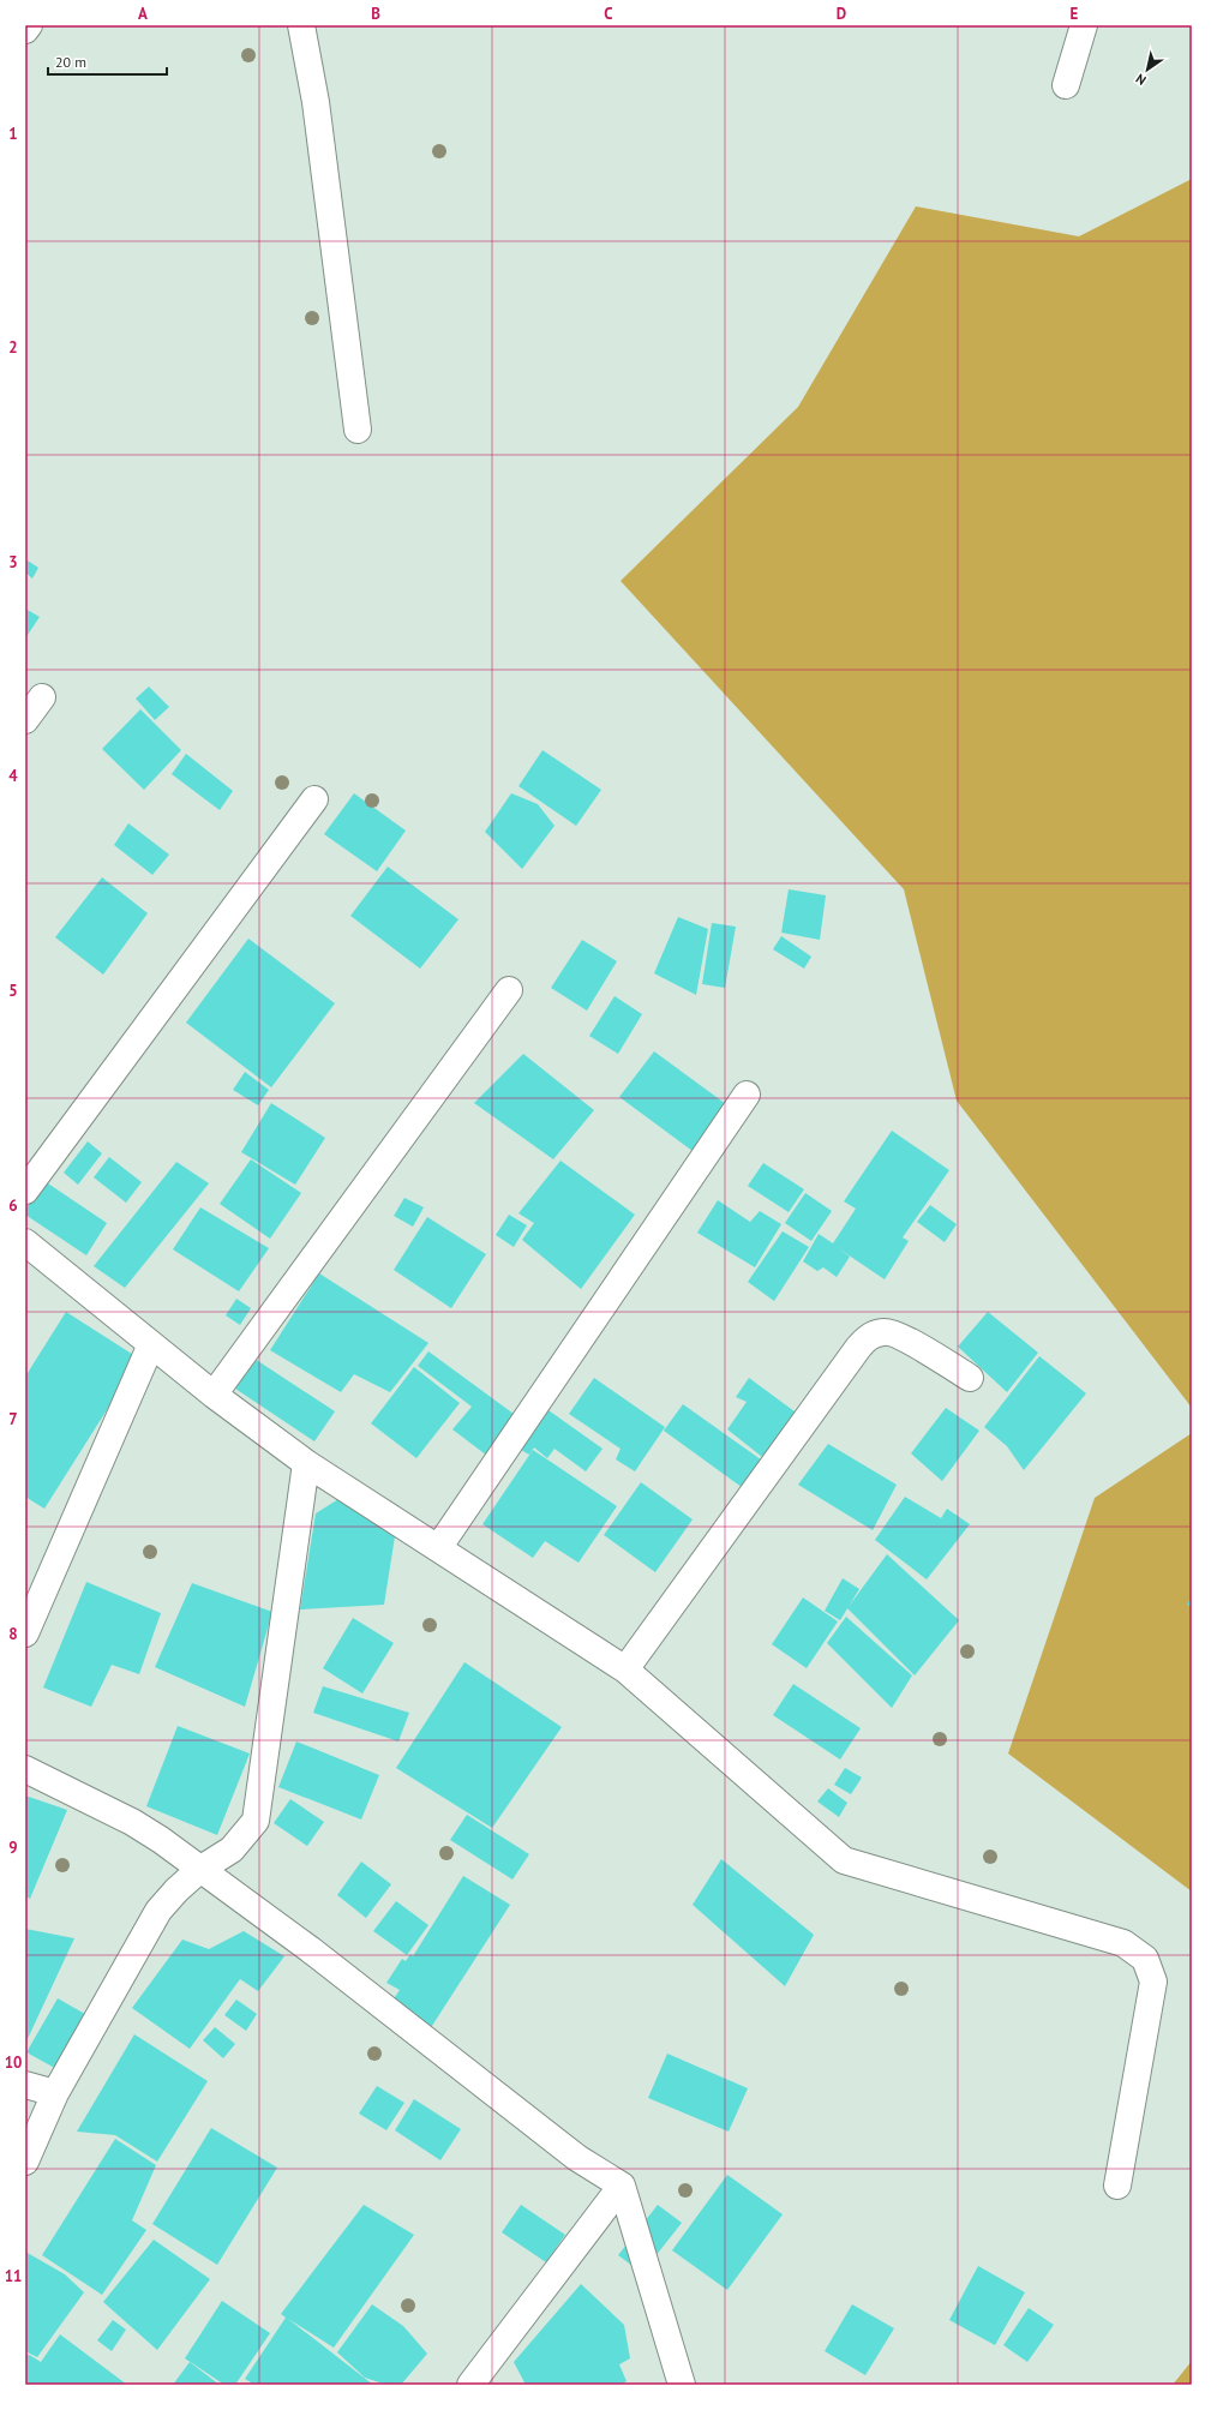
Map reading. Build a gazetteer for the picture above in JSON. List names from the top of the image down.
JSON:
{
  "scale_bar": "20 m",
  "north": "bottom left",
  "grid": {
    "columns": [
      "A",
      "B",
      "C",
      "D",
      "E"
    ],
    "rows": [
      "1",
      "2",
      "3",
      "4",
      "5",
      "6",
      "7",
      "8",
      "9",
      "10",
      "11"
    ]
  }
}
